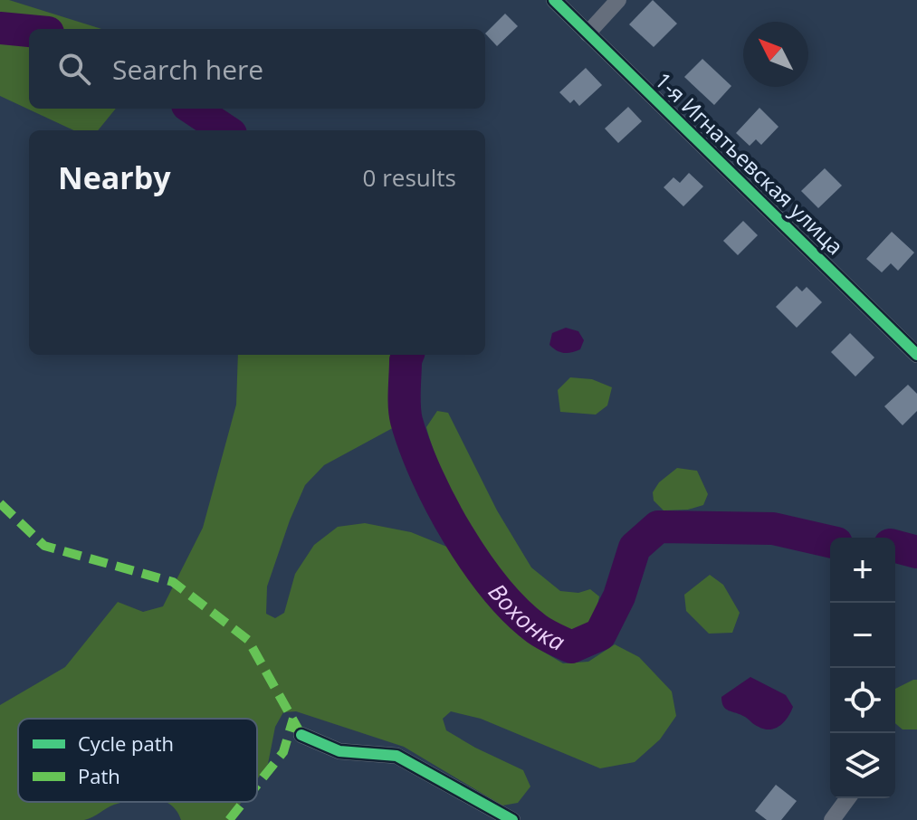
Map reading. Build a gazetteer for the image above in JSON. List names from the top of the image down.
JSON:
{
  "streets": {
    "street": ["1-я Игнатьевская улица"]
  },
  "water": ["Вохонка"],
  "legend": ["Cycle path", "Path"],
  "north": "top left",
  "page": {
    "search": "Search here",
    "heading": ["Nearby", "0 results"],
    "map_buttons": ["+", "−"]
  }
}
